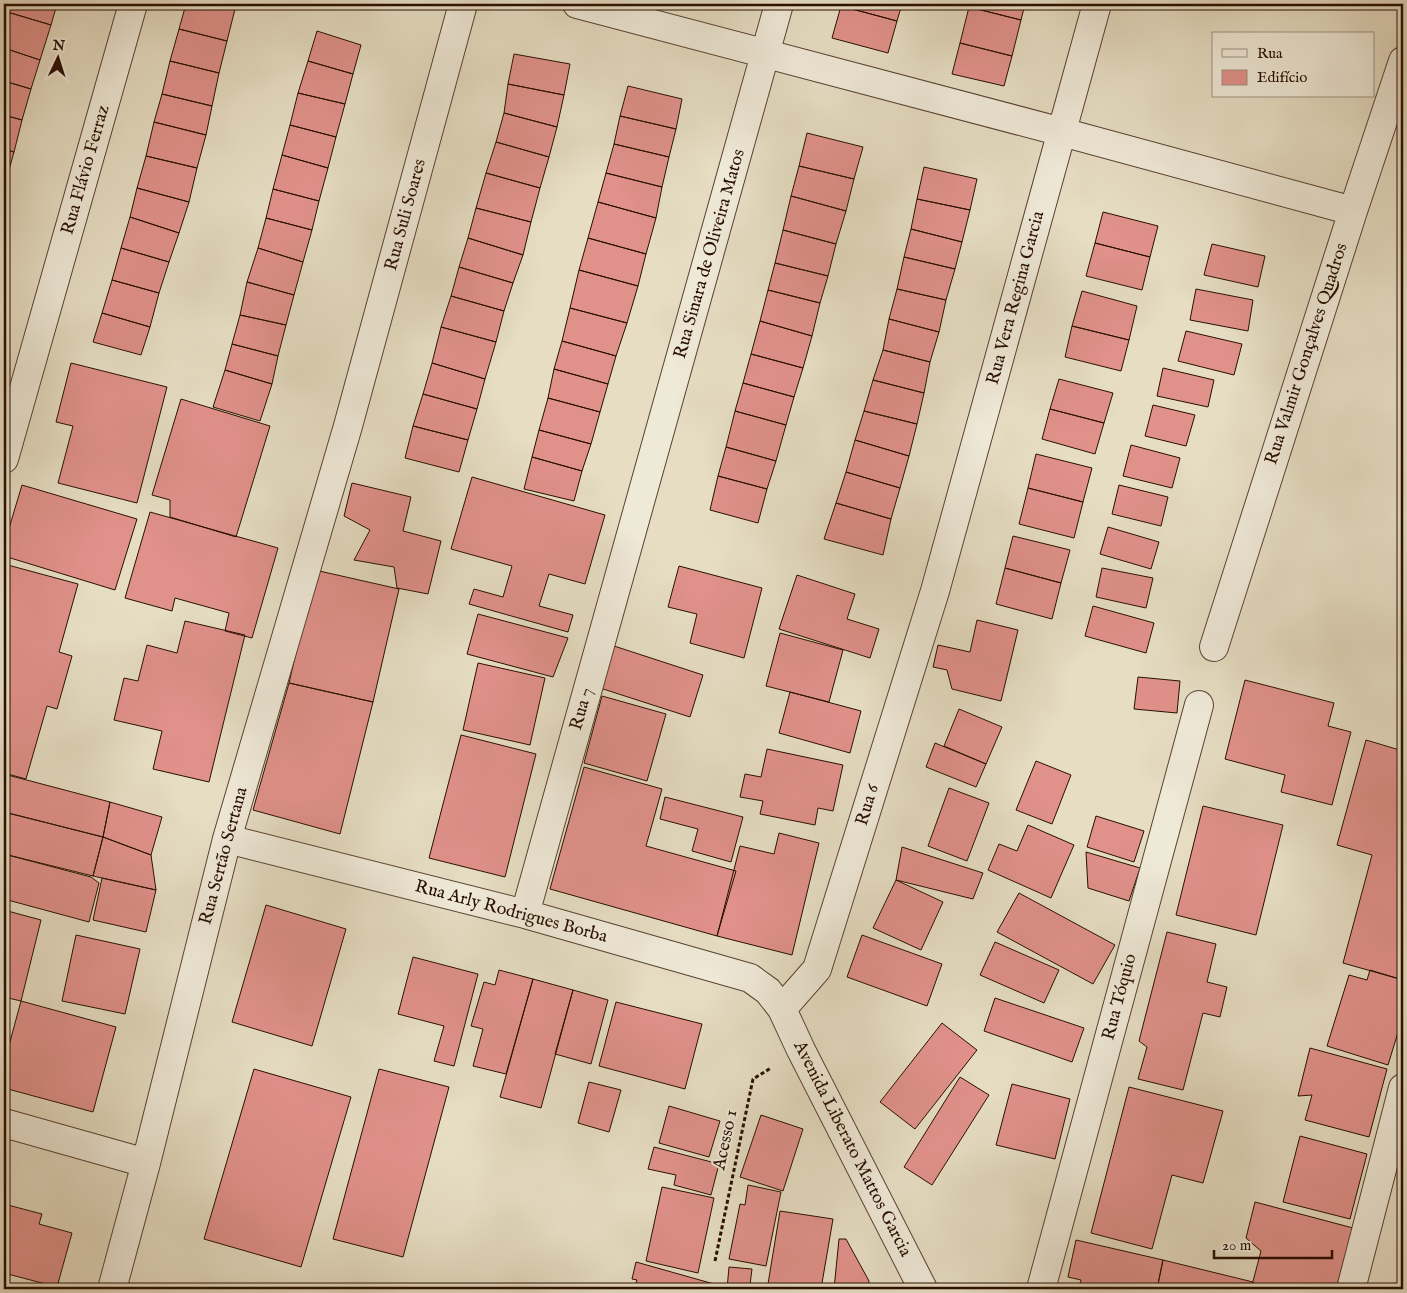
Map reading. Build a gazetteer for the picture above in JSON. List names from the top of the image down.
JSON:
{
  "streets": {
    "street": [
      "Rua Flávio Ferraz",
      "Rua Suli Soares",
      "Rua Sinara de Oliveira Matos",
      "Rua Vera Regina Garcia",
      "Rua Valmir Gonçalves Quadros",
      "Rua 7",
      "Rua 6",
      "Rua Sertão Sertana",
      "Rua Arly Rodrigues Borba",
      "Rua Tóquio",
      "Avenida Liberato Mattos Garcia"
    ],
    "path": ["Acesso 1"]
  },
  "crossings": [
    ["Rua Suli Soares", "Rua Sertão Sertana"],
    ["Rua Sinara de Oliveira Matos", "Rua 7"],
    ["Rua Vera Regina Garcia", "Rua 6"],
    ["Rua 7", "Rua Arly Rodrigues Borba"],
    ["Rua 6", "Rua Arly Rodrigues Borba"],
    ["Rua 6", "Avenida Liberato Mattos Garcia"],
    ["Rua Sertão Sertana", "Rua Arly Rodrigues Borba"],
    ["Rua Arly Rodrigues Borba", "Avenida Liberato Mattos Garcia"],
    ["Acesso 1", "Avenida Liberato Mattos Garcia"]
  ],
  "legend": ["Rua", "Edifício"],
  "scale_bar": "20 m",
  "north": "top"
}
